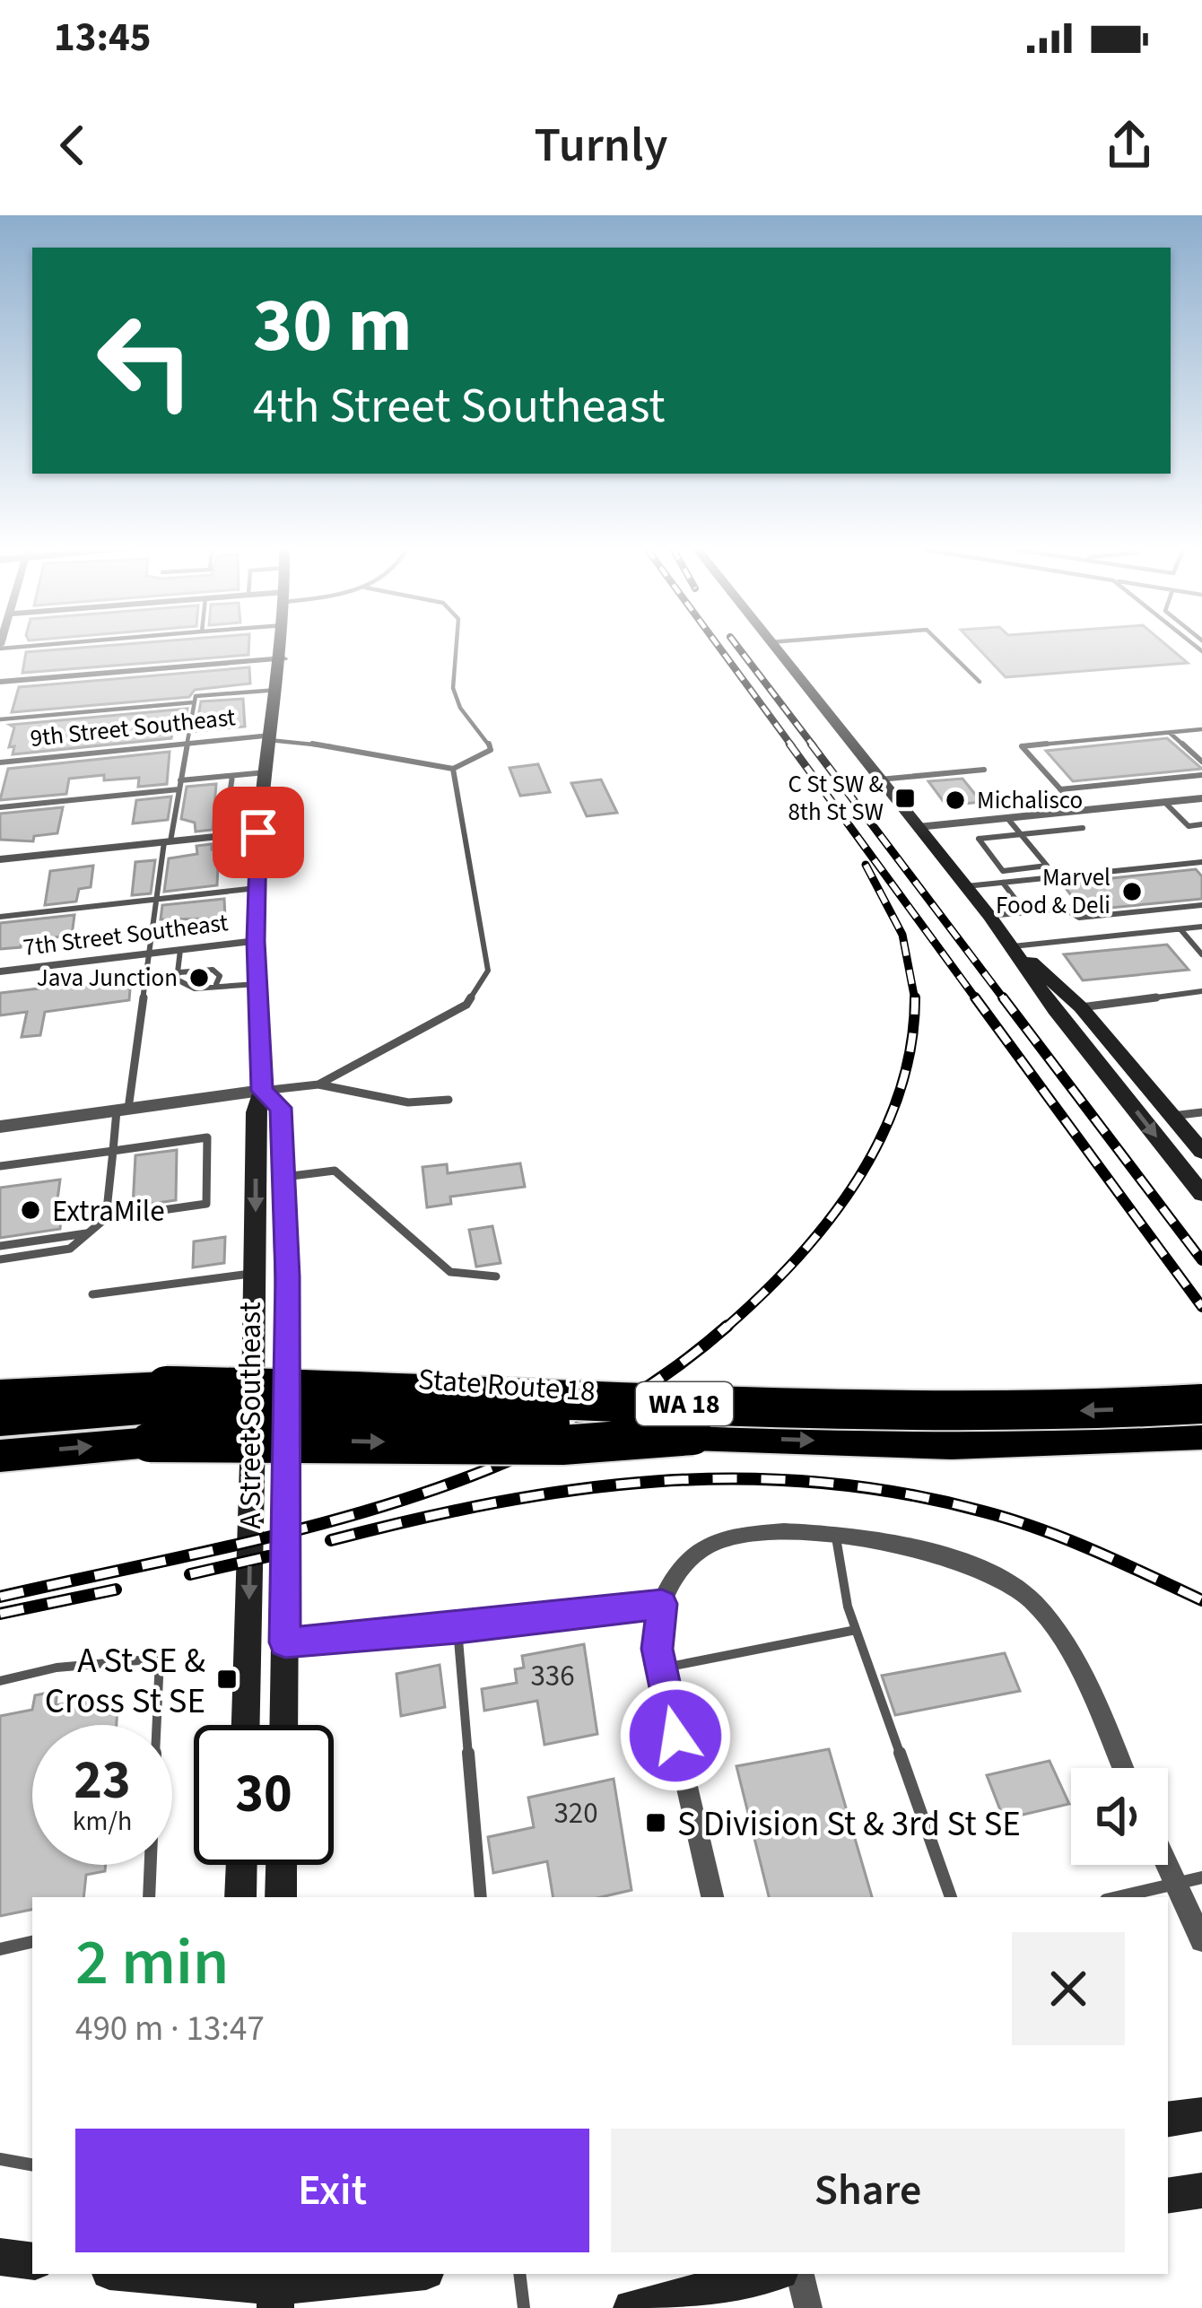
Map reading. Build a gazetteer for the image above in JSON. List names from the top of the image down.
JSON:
{
  "streets": {
    "highway": ["State Route 18", "WA 18"],
    "main road": ["A Street Southeast"],
    "street": ["9th Street Southeast", "7th Street Southeast"]
  },
  "crossings": [
    ["9th Street Southeast", "A Street Southeast"],
    ["7th Street Southeast", "A Street Southeast"],
    ["State Route 18", "WA 18"]
  ],
  "places": {
    "transit": ["C St SW & 8th St SW", "A St SE & Cross St SE", "S Division St & 3rd St SE"],
    "other": [
      "Michalisco",
      "Marvel Food & Deli",
      "Java Junction",
      "ExtraMile"
    ]
  },
  "house_numbers": ["336", "320"],
  "page": {
    "status": "13:45",
    "header": "Turnly",
    "turn": ["30 m", "4th Street Southeast"],
    "speed": "23 km/h",
    "limit": "30",
    "heading": ["2 min", "490 m · 13:47"],
    "buttons": ["Exit", "Share"]
  }
}
